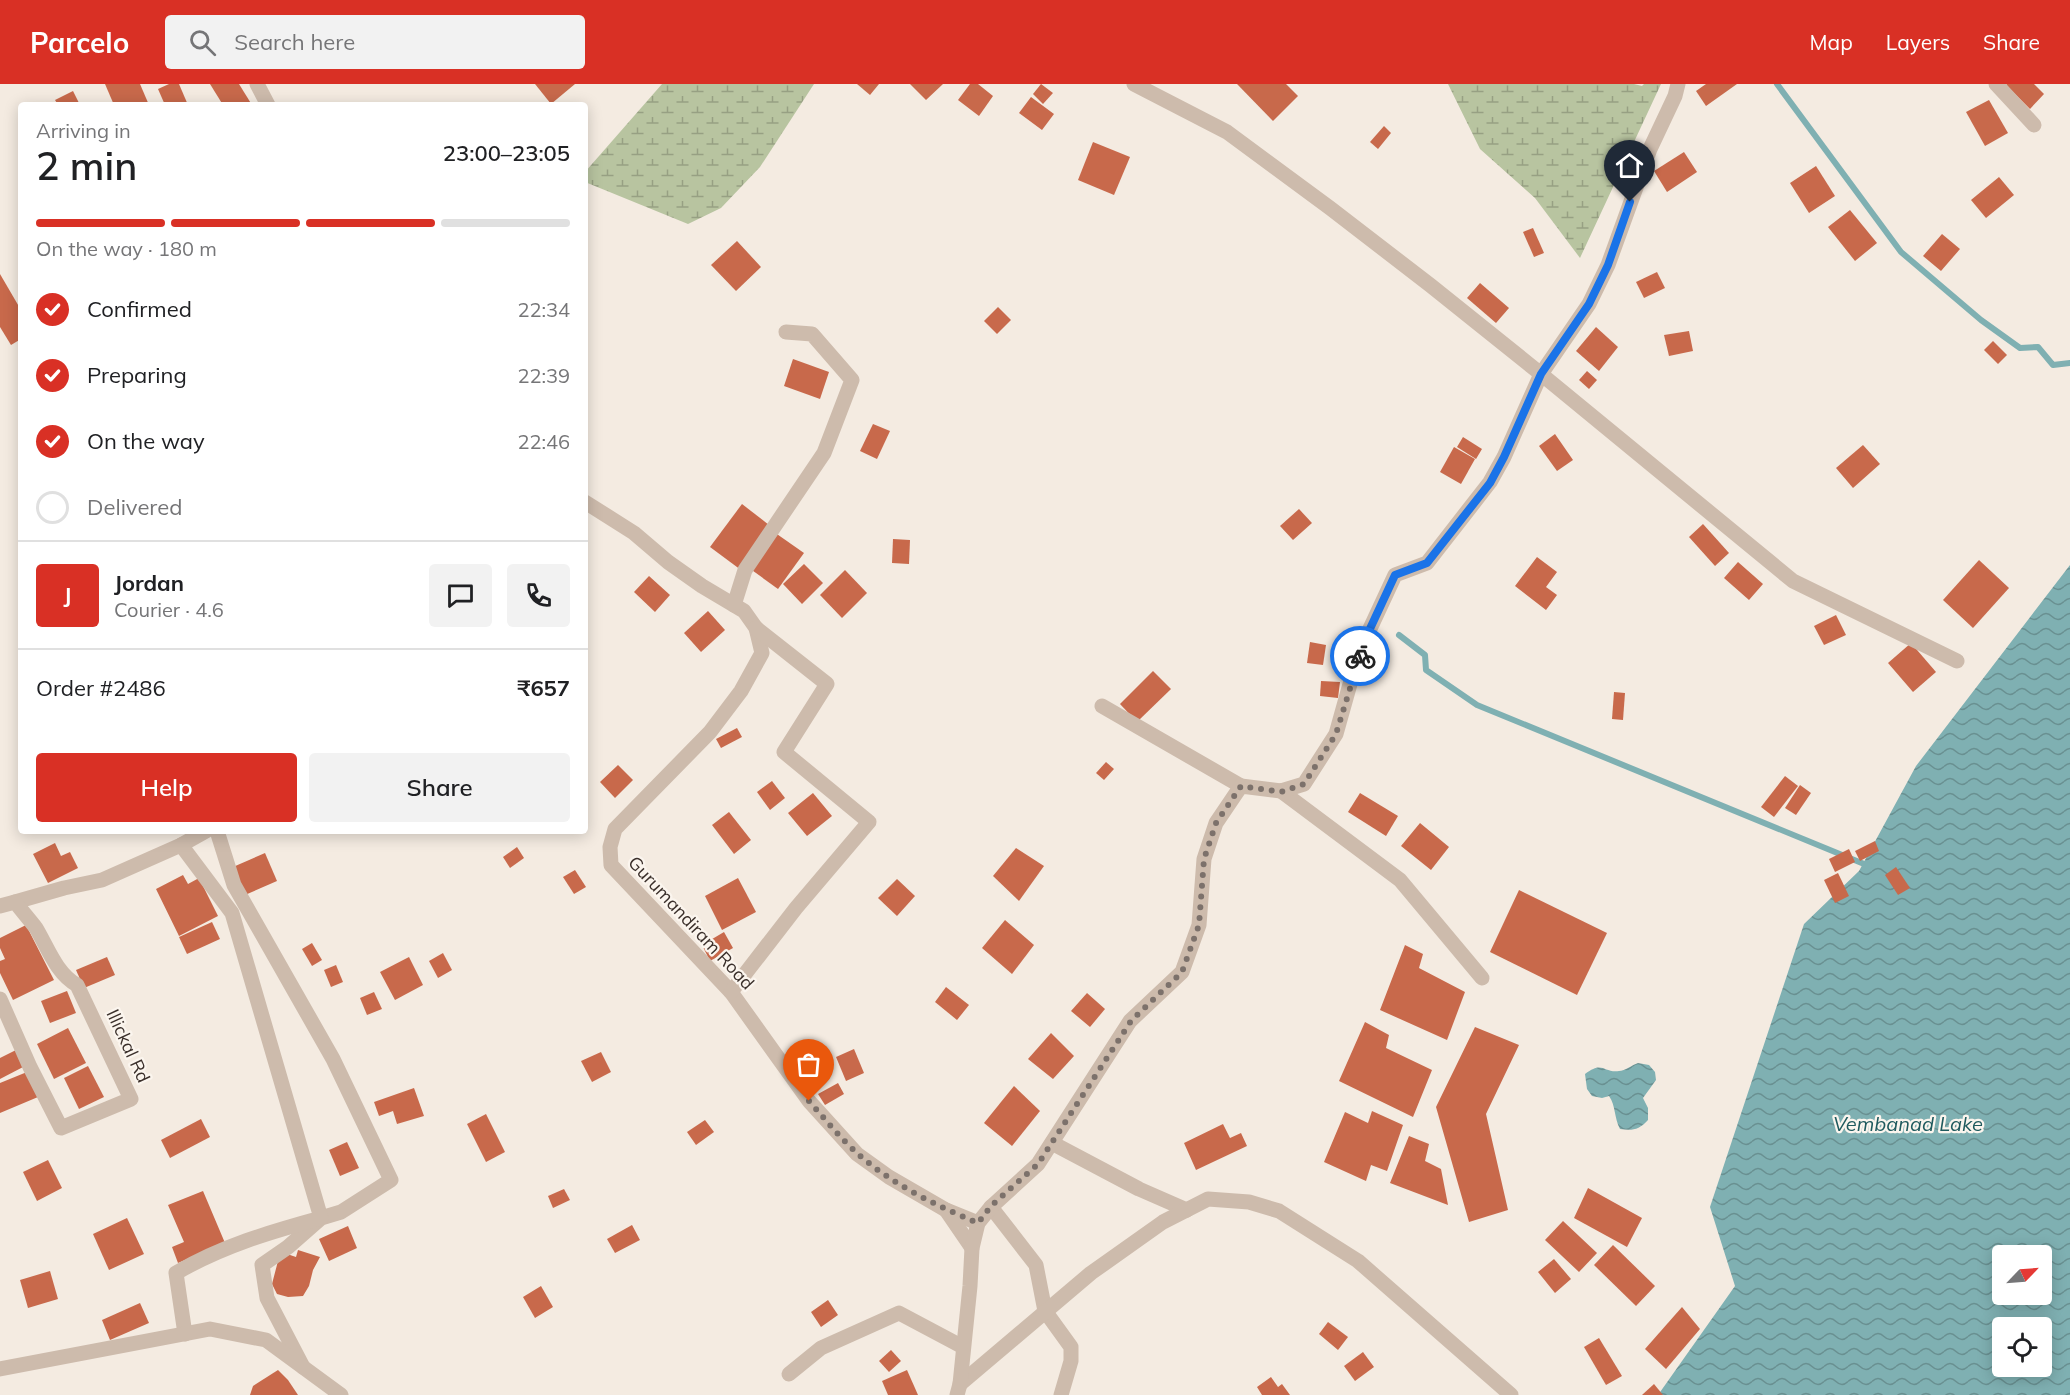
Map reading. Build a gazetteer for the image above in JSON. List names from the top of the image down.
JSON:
{
  "streets": {
    "street": ["Gurumandiram Road", "Illickal Rd"]
  },
  "water": ["Vembanad Lake"],
  "north": "top right",
  "page": {
    "header": "Parcelo",
    "search": "Search here",
    "nav": ["Map", "Layers", "Share"],
    "heading": ["2 min", "Arriving in", "23:00–23:05"],
    "panel": [
      "Jordan",
      "Courier · 4.6",
      "Order #2486",
      "₹657"
    ],
    "bar": "On the way · 180 m",
    "list": [
      ["Confirmed", "22:34"],
      ["Preparing", "22:39"],
      ["On the way", "22:46"],
      "Delivered"
    ],
    "round": "J",
    "buttons": ["Help", "Share"]
  }
}
